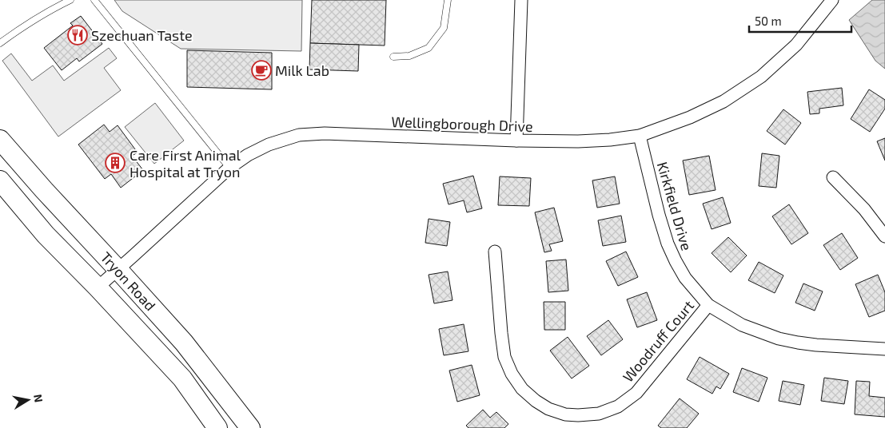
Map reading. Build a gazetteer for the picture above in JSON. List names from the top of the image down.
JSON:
{
  "streets": {
    "main road": ["Tryon Road"],
    "street": ["Wellingborough Drive", "Kirkfield Drive", "Woodruff Court"]
  },
  "crossings": [
    ["Wellingborough Drive", "Kirkfield Drive"],
    ["Wellingborough Drive", "Tryon Road"],
    ["Kirkfield Drive", "Woodruff Court"]
  ],
  "places": {
    "restaurant": ["Szechuan Taste"],
    "cafe": ["Milk Lab"],
    "building": ["Care First Animal Hospital at Tryon"]
  },
  "scale_bar": "50 m",
  "north": "right"
}
